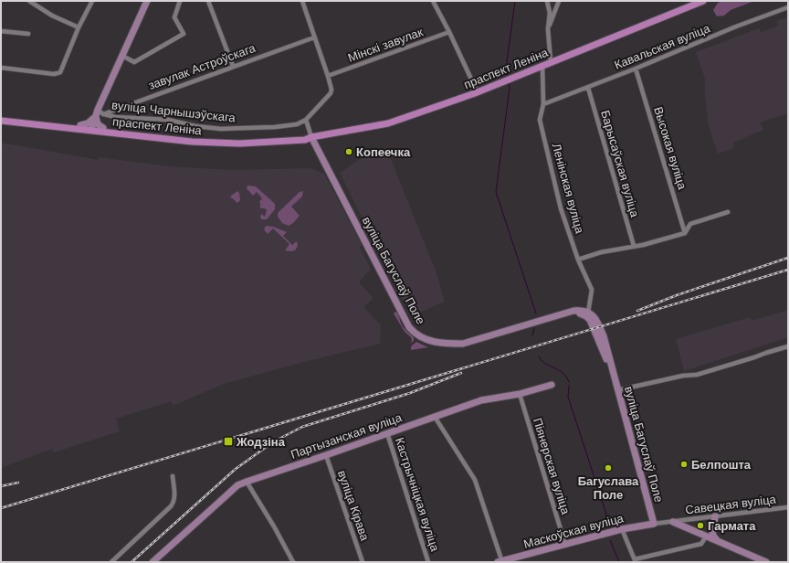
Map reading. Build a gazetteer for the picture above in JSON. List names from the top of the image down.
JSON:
{
  "streets": {
    "main road": [
      "праспект Леніна",
      "вуліца Багуслаў Поле",
      "Партызанская вуліца",
      "Маскоўская вуліца"
    ],
    "street": [
      "Мінскі завулак",
      "Кавальская вуліца",
      "завулак Астроўскага",
      "вуліца Чарнышэўскага",
      "Высокая вуліца",
      "Барысаўская вуліца",
      "Ленінская вуліца",
      "Піянерская вуліца",
      "Кастрычніцкая вуліца",
      "Савецкая вуліца",
      "вуліца Кірава"
    ]
  },
  "crossings": [
    ["Кавальская вуліца", "Высокая вуліца"],
    ["Кавальская вуліца", "Барысаўская вуліца"],
    ["Кавальская вуліца", "Ленінская вуліца"],
    ["завулак Астроўскага", "вуліца Чарнышэўскага"],
    ["праспект Леніна", "Ленінская вуліца"],
    ["праспект Леніна", "вуліца Багуслаў Поле"],
    ["Ленінская вуліца", "вуліца Багуслаў Поле"],
    ["вуліца Багуслаў Поле", "Савецкая вуліца"],
    ["вуліца Багуслаў Поле", "Маскоўская вуліца"],
    ["Партызанская вуліца", "Піянерская вуліца"],
    ["Партызанская вуліца", "Кастрычніцкая вуліца"],
    ["Партызанская вуліца", "вуліца Кірава"],
    ["Піянерская вуліца", "Маскоўская вуліца"],
    ["Савецкая вуліца", "Маскоўская вуліца"]
  ],
  "places": {
    "other": [
      "Копеечка",
      "Белпошта",
      "Багуслава Поле",
      "Гармата"
    ],
    "transit": ["Жодзіна"]
  }
}
